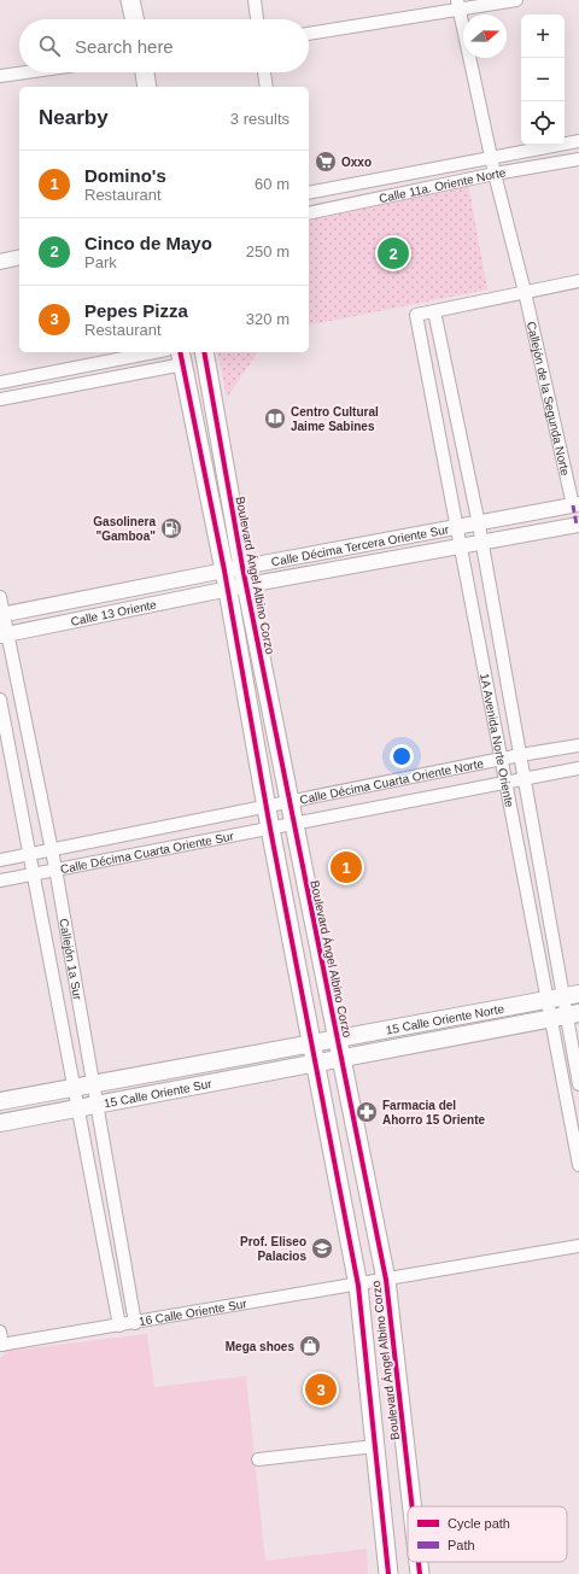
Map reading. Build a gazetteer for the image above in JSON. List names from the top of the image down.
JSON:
{
  "streets": {
    "main road": ["Boulevard Ángel Albino Corzo", "15 Calle Oriente Norte", "15 Calle Oriente Sur"],
    "street": [
      "Calle 11a. Oriente Norte",
      "Callejón de la Segunda Norte",
      "Calle Décima Tercera Oriente Sur",
      "Calle 13 Oriente",
      "1A Avenida Norte Oriente",
      "Calle Décima Cuarta Oriente Norte",
      "Calle Décima Cuarta Oriente Sur",
      "Callejón 1a Sur",
      "16 Calle Oriente Sur"
    ]
  },
  "crossings": [
    ["Calle 11a. Oriente Norte", "Callejón de la Segunda Norte"],
    ["Callejón de la Segunda Norte", "Calle Décima Tercera Oriente Sur"],
    ["Calle Décima Tercera Oriente Sur", "Boulevard Ángel Albino Corzo"],
    ["Calle Décima Tercera Oriente Sur", "Calle 13 Oriente"],
    ["Calle Décima Tercera Oriente Sur", "1A Avenida Norte Oriente"],
    ["Calle Décima Tercera Oriente Sur", "Callejón 1a Sur"],
    ["Boulevard Ángel Albino Corzo", "Calle 13 Oriente"],
    ["Boulevard Ángel Albino Corzo", "Calle Décima Cuarta Oriente Norte"],
    ["Boulevard Ángel Albino Corzo", "Calle Décima Cuarta Oriente Sur"],
    ["Boulevard Ángel Albino Corzo", "15 Calle Oriente Norte"],
    ["Boulevard Ángel Albino Corzo", "15 Calle Oriente Sur"],
    ["Boulevard Ángel Albino Corzo", "16 Calle Oriente Sur"],
    ["Calle 13 Oriente", "Callejón 1a Sur"],
    ["1A Avenida Norte Oriente", "Calle Décima Cuarta Oriente Norte"],
    ["1A Avenida Norte Oriente", "15 Calle Oriente Norte"],
    ["Calle Décima Cuarta Oriente Norte", "Calle Décima Cuarta Oriente Sur"],
    ["Calle Décima Cuarta Oriente Sur", "Callejón 1a Sur"],
    ["Callejón 1a Sur", "15 Calle Oriente Sur"],
    ["Callejón 1a Sur", "16 Calle Oriente Sur"],
    ["15 Calle Oriente Norte", "15 Calle Oriente Sur"]
  ],
  "places": {
    "supermarket": ["Oxxo"],
    "library": ["Centro Cultural Jaime Sabines"],
    "fuel station": ["Gasolinera \"Gamboa\""],
    "pharmacy": ["Farmacia del Ahorro 15 Oriente"],
    "school or university": ["Prof. Eliseo Palacios"],
    "shop": ["Mega shoes"]
  },
  "legend": ["Cycle path", "Path"],
  "north": "right",
  "page": {
    "map_buttons": ["+", "−"],
    "search": "Search here",
    "heading": ["Nearby", "3 results"],
    "list": [
      {
        "mark": "1",
        "name": "Domino's",
        "note": "Restaurant",
        "value": "60 m"
      },
      {
        "mark": "2",
        "name": "Cinco de Mayo",
        "note": "Park",
        "value": "250 m"
      },
      {
        "mark": "3",
        "name": "Pepes Pizza",
        "note": "Restaurant",
        "value": "320 m"
      }
    ],
    "pins": ["2", "1", "3"]
  }
}
